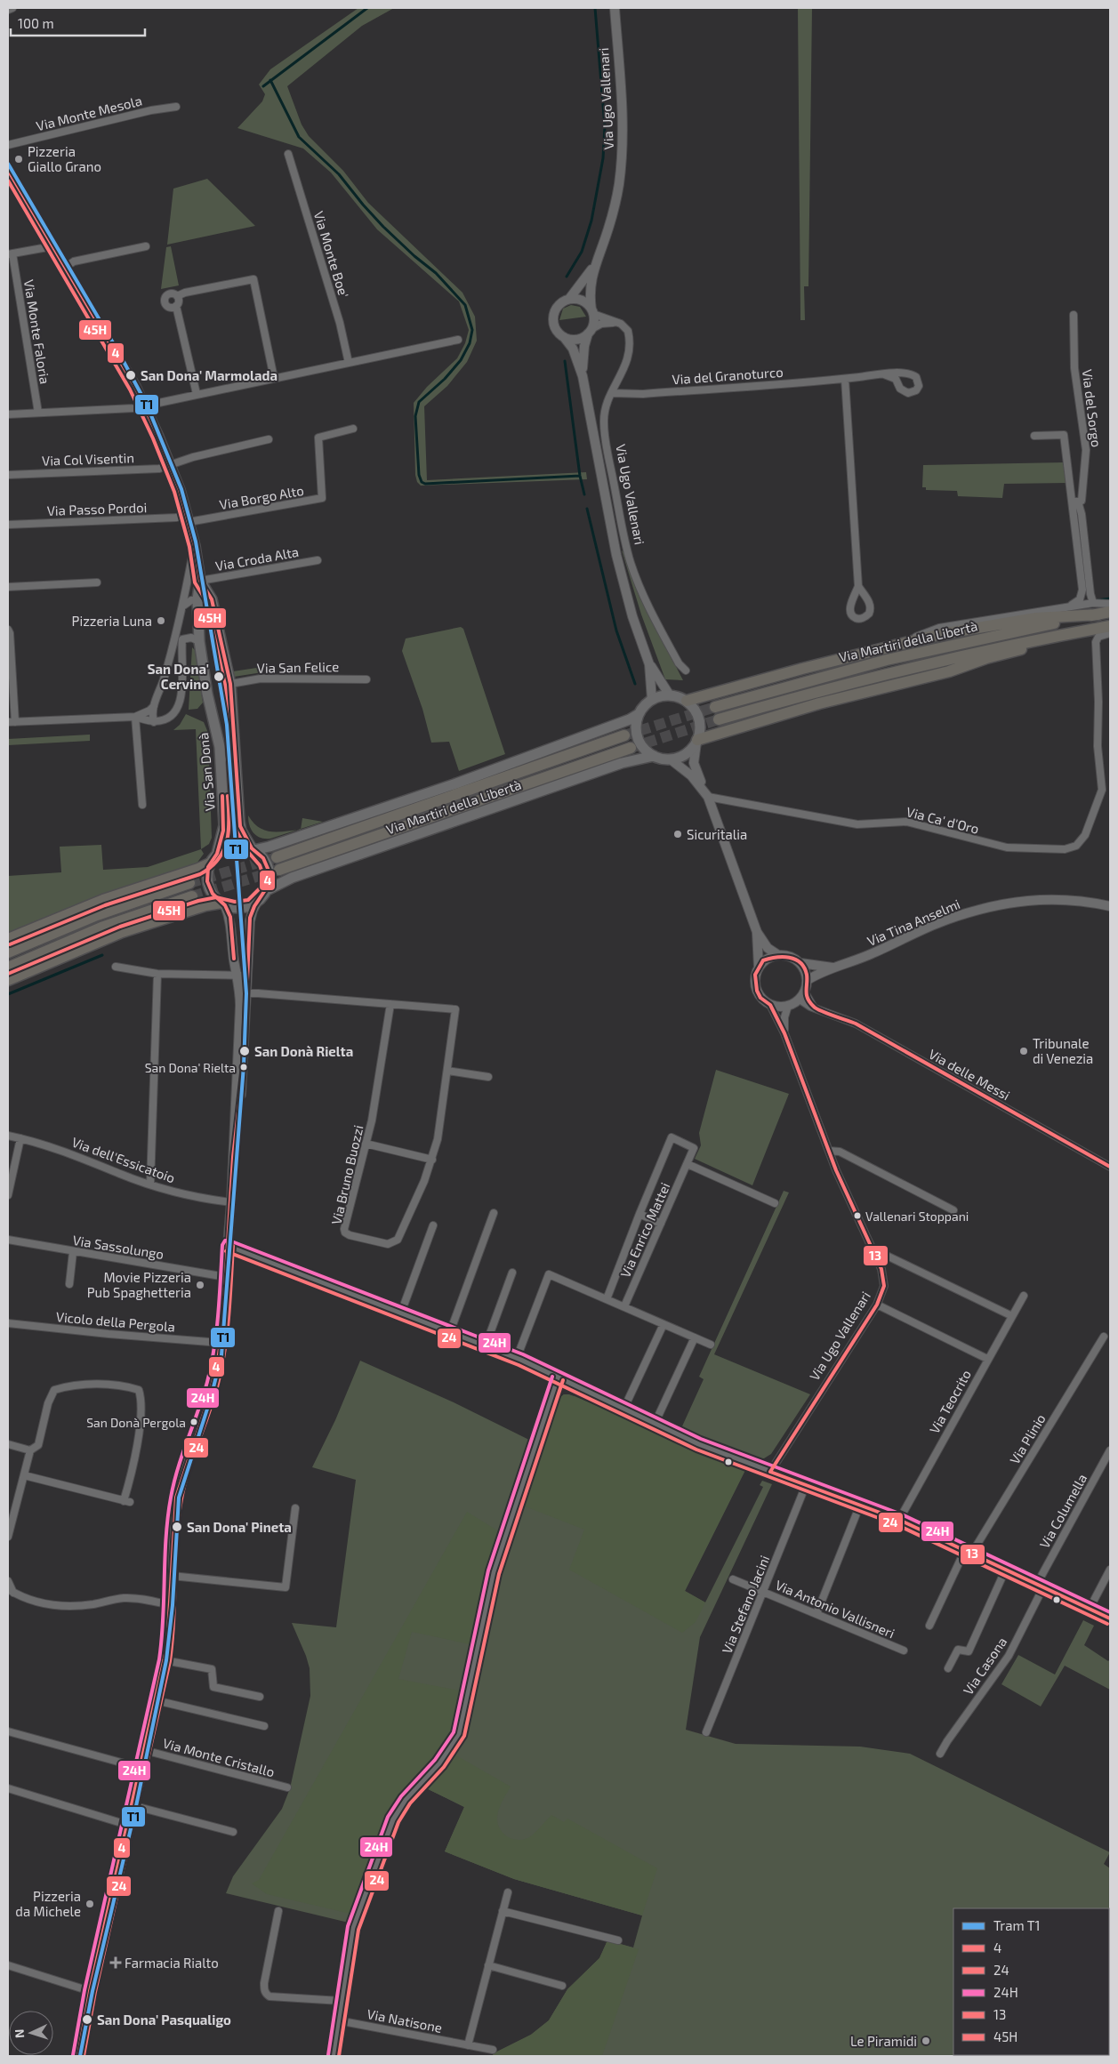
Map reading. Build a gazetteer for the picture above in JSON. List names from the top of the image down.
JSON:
{
  "streets": {
    "main road": ["Via Martiri della Libertà", "Via San Donà"],
    "street": [
      "Via Ugo Vallenari",
      "Via Monte Mesola",
      "Via Monte Boe'",
      "Via Monte Faloria",
      "Via del Granoturco",
      "Via del Sorgo",
      "Via Col Visentin",
      "Via Borgo Alto",
      "Via Passo Pordoi",
      "Via Croda Alta",
      "Via San Felice",
      "Via Ca' d'Oro",
      "Via Tina Anselmi",
      "Via delle Messi",
      "Via dell'Essicatoio",
      "Via Bruno Buozzi",
      "Via Enrico Mattei",
      "Via Sassolungo",
      "Vicolo della Pergola",
      "Via Teocrito",
      "Via Plinio",
      "Via Columella",
      "Via Stefano Jacini",
      "Via Antonio Vallisneri",
      "Via Casona",
      "Via Monte Cristallo",
      "Via Natisone"
    ]
  },
  "crossings": [
    ["Via Ugo Vallenari", "Via del Granoturco"],
    ["Via Ugo Vallenari", "Via Martiri della Libertà"],
    ["Via Ugo Vallenari", "Via Tina Anselmi"],
    ["Via Ugo Vallenari", "Via delle Messi"],
    ["Via Col Visentin", "Via San Donà"],
    ["Via Borgo Alto", "Via Passo Pordoi"],
    ["Via Borgo Alto", "Via San Donà"],
    ["Via Passo Pordoi", "Via San Donà"],
    ["Via Croda Alta", "Via San Donà"],
    ["Via Martiri della Libertà", "Via San Donà"],
    ["Via San Felice", "Via San Donà"],
    ["Via San Donà", "Via dell'Essicatoio"],
    ["Via San Donà", "Via Bruno Buozzi"],
    ["Via San Donà", "Via Sassolungo"],
    ["Via San Donà", "Vicolo della Pergola"],
    ["Via San Donà", "Via Monte Cristallo"],
    ["Via Tina Anselmi", "Via delle Messi"],
    ["Via Columella", "Via Casona"],
    ["Via Stefano Jacini", "Via Antonio Vallisneri"]
  ],
  "places": {
    "other": [
      "Pizzeria Giallo Grano",
      "San Dona' Marmolada",
      "Pizzeria Luna",
      "San Dona' Cervino",
      "Sicuritalia",
      "San Donà Rielta",
      "Tribunale di Venezia",
      "San Dona' Rielta",
      "Vallenari Stoppani",
      "Movie Pizzeria Pub Spaghetteria",
      "San Donà Pergola",
      "San Dona' Pineta",
      "Pizzeria da Michele",
      "San Dona' Pasqualigo",
      "Le Piramidi"
    ],
    "health": ["Farmacia Rialto"]
  },
  "lines": [
    "tram line T1",
    "transit line 4",
    "transit line 45H",
    "transit line 13",
    "transit line 24H",
    "transit line 24"
  ],
  "legend": [
    "Tram T1",
    "4",
    "24",
    "24H",
    "13",
    "45H"
  ],
  "scale_bar": "100 m",
  "north": "left"
}
